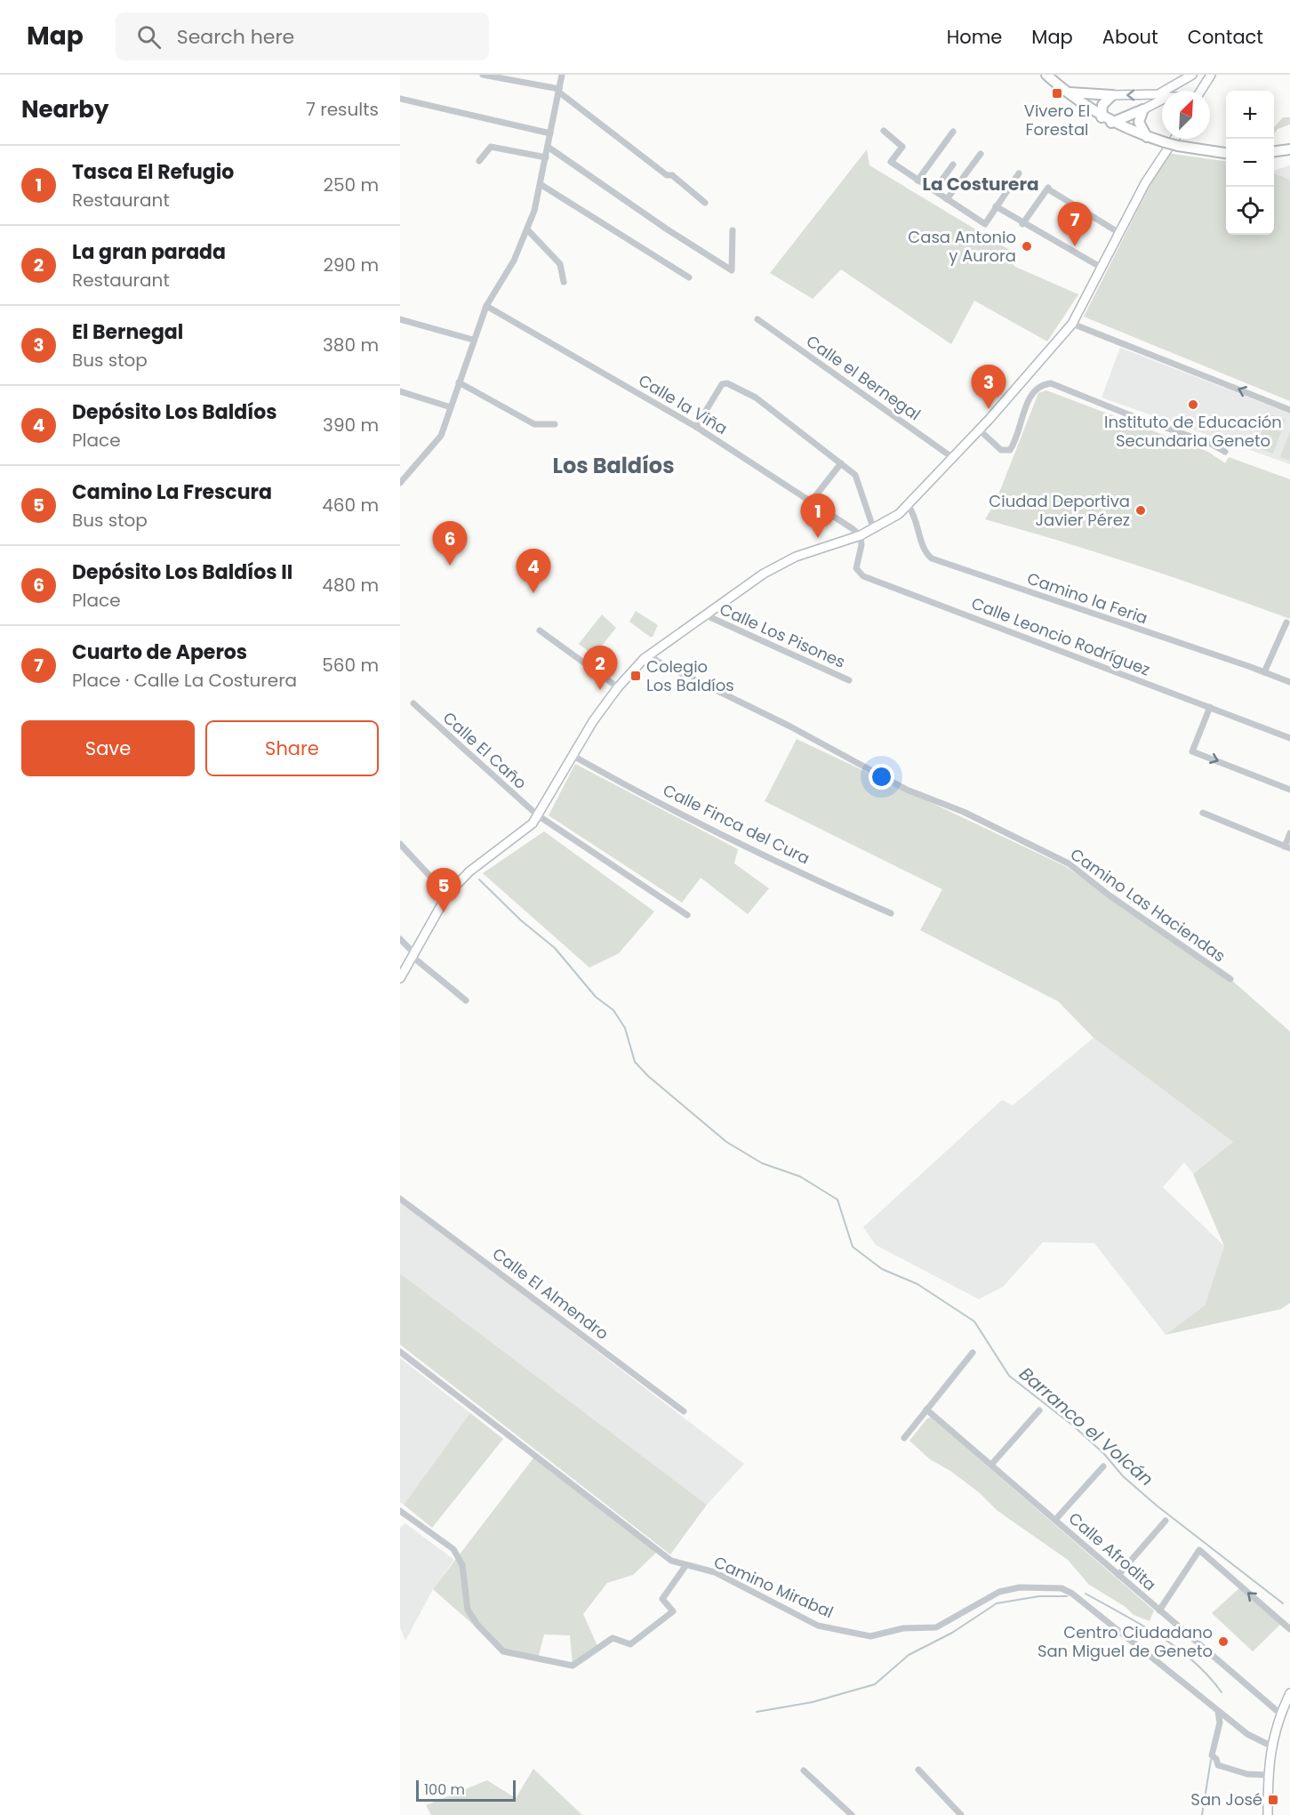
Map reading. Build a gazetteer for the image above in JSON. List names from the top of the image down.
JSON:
{
  "streets": {
    "street": [
      "Calle el Bernegal",
      "Calle la Viña",
      "Camino la Feria",
      "Calle Los Pisones",
      "Calle Leoncio Rodríguez",
      "Calle El Caño",
      "Calle Finca del Cura",
      "Camino Las Haciendas",
      "Calle El Almendro",
      "Calle Afrodita",
      "Camino Mirabal"
    ]
  },
  "crossings": [
    ["Calle la Viña", "Calle Leoncio Rodríguez"]
  ],
  "districts": ["La Costurera", "Los Baldíos"],
  "water": ["Barranco el Volcán"],
  "places": {
    "transit": ["Vivero El Forestal", "Colegio Los Baldíos", "San José"],
    "other": [
      "Casa Antonio y Aurora",
      "Instituto de Educación Secundaria Geneto",
      "Ciudad Deportiva Javier Pérez",
      "Centro Ciudadano San Miguel de Geneto"
    ]
  },
  "scale_bar": "100 m",
  "north": "top right",
  "page": {
    "header": "Map",
    "search": "Search here",
    "nav": [
      "Home",
      "Map",
      "About",
      "Contact"
    ],
    "heading": ["Nearby", "7 results"],
    "map_buttons": ["+", "−"],
    "list": [
      {
        "mark": "1",
        "name": "Tasca El Refugio",
        "note": "Restaurant",
        "value": "250 m"
      },
      {
        "mark": "2",
        "name": "La gran parada",
        "note": "Restaurant",
        "value": "290 m"
      },
      {
        "mark": "3",
        "name": "El Bernegal",
        "note": "Bus stop",
        "value": "380 m"
      },
      {
        "mark": "4",
        "name": "Depósito Los Baldíos",
        "note": "Place",
        "value": "390 m"
      },
      {
        "mark": "5",
        "name": "Camino La Frescura",
        "note": "Bus stop",
        "value": "460 m"
      },
      {
        "mark": "6",
        "name": "Depósito Los Baldíos II",
        "note": "Place",
        "value": "480 m"
      },
      {
        "mark": "7",
        "name": "Cuarto de Aperos",
        "note": "Place · Calle La Costurera",
        "value": "560 m"
      }
    ],
    "pins": [
      "7",
      "3",
      "1",
      "6",
      "4",
      "2",
      "5"
    ],
    "buttons": ["Save", "Share"],
    "scale": "100 m"
  }
}
